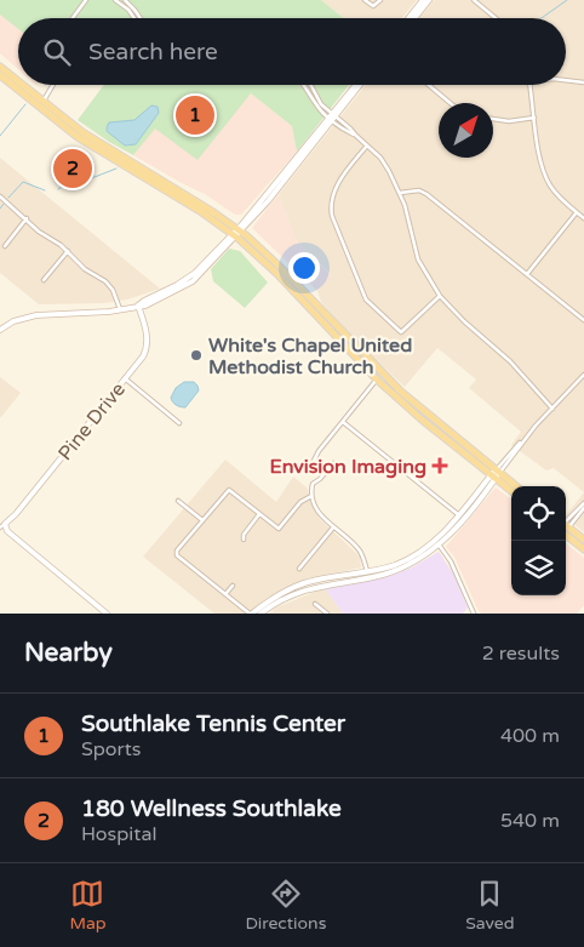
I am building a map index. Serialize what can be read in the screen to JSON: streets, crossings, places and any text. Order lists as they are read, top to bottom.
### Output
{
  "streets": {
    "street": ["Pine Drive"]
  },
  "places": {
    "other": ["White's Chapel United Methodist Church"],
    "health": ["Envision Imaging"]
  },
  "north": "top right",
  "page": {
    "search": "Search here",
    "pins": ["1", "2"],
    "heading": ["Nearby", "2 results"],
    "list": [
      {
        "mark": "1",
        "name": "Southlake Tennis Center",
        "note": "Sports",
        "value": "400 m"
      },
      {
        "mark": "2",
        "name": "180 Wellness Southlake",
        "note": "Hospital",
        "value": "540 m"
      }
    ],
    "nav": ["Map", "Directions", "Saved"]
  }
}
